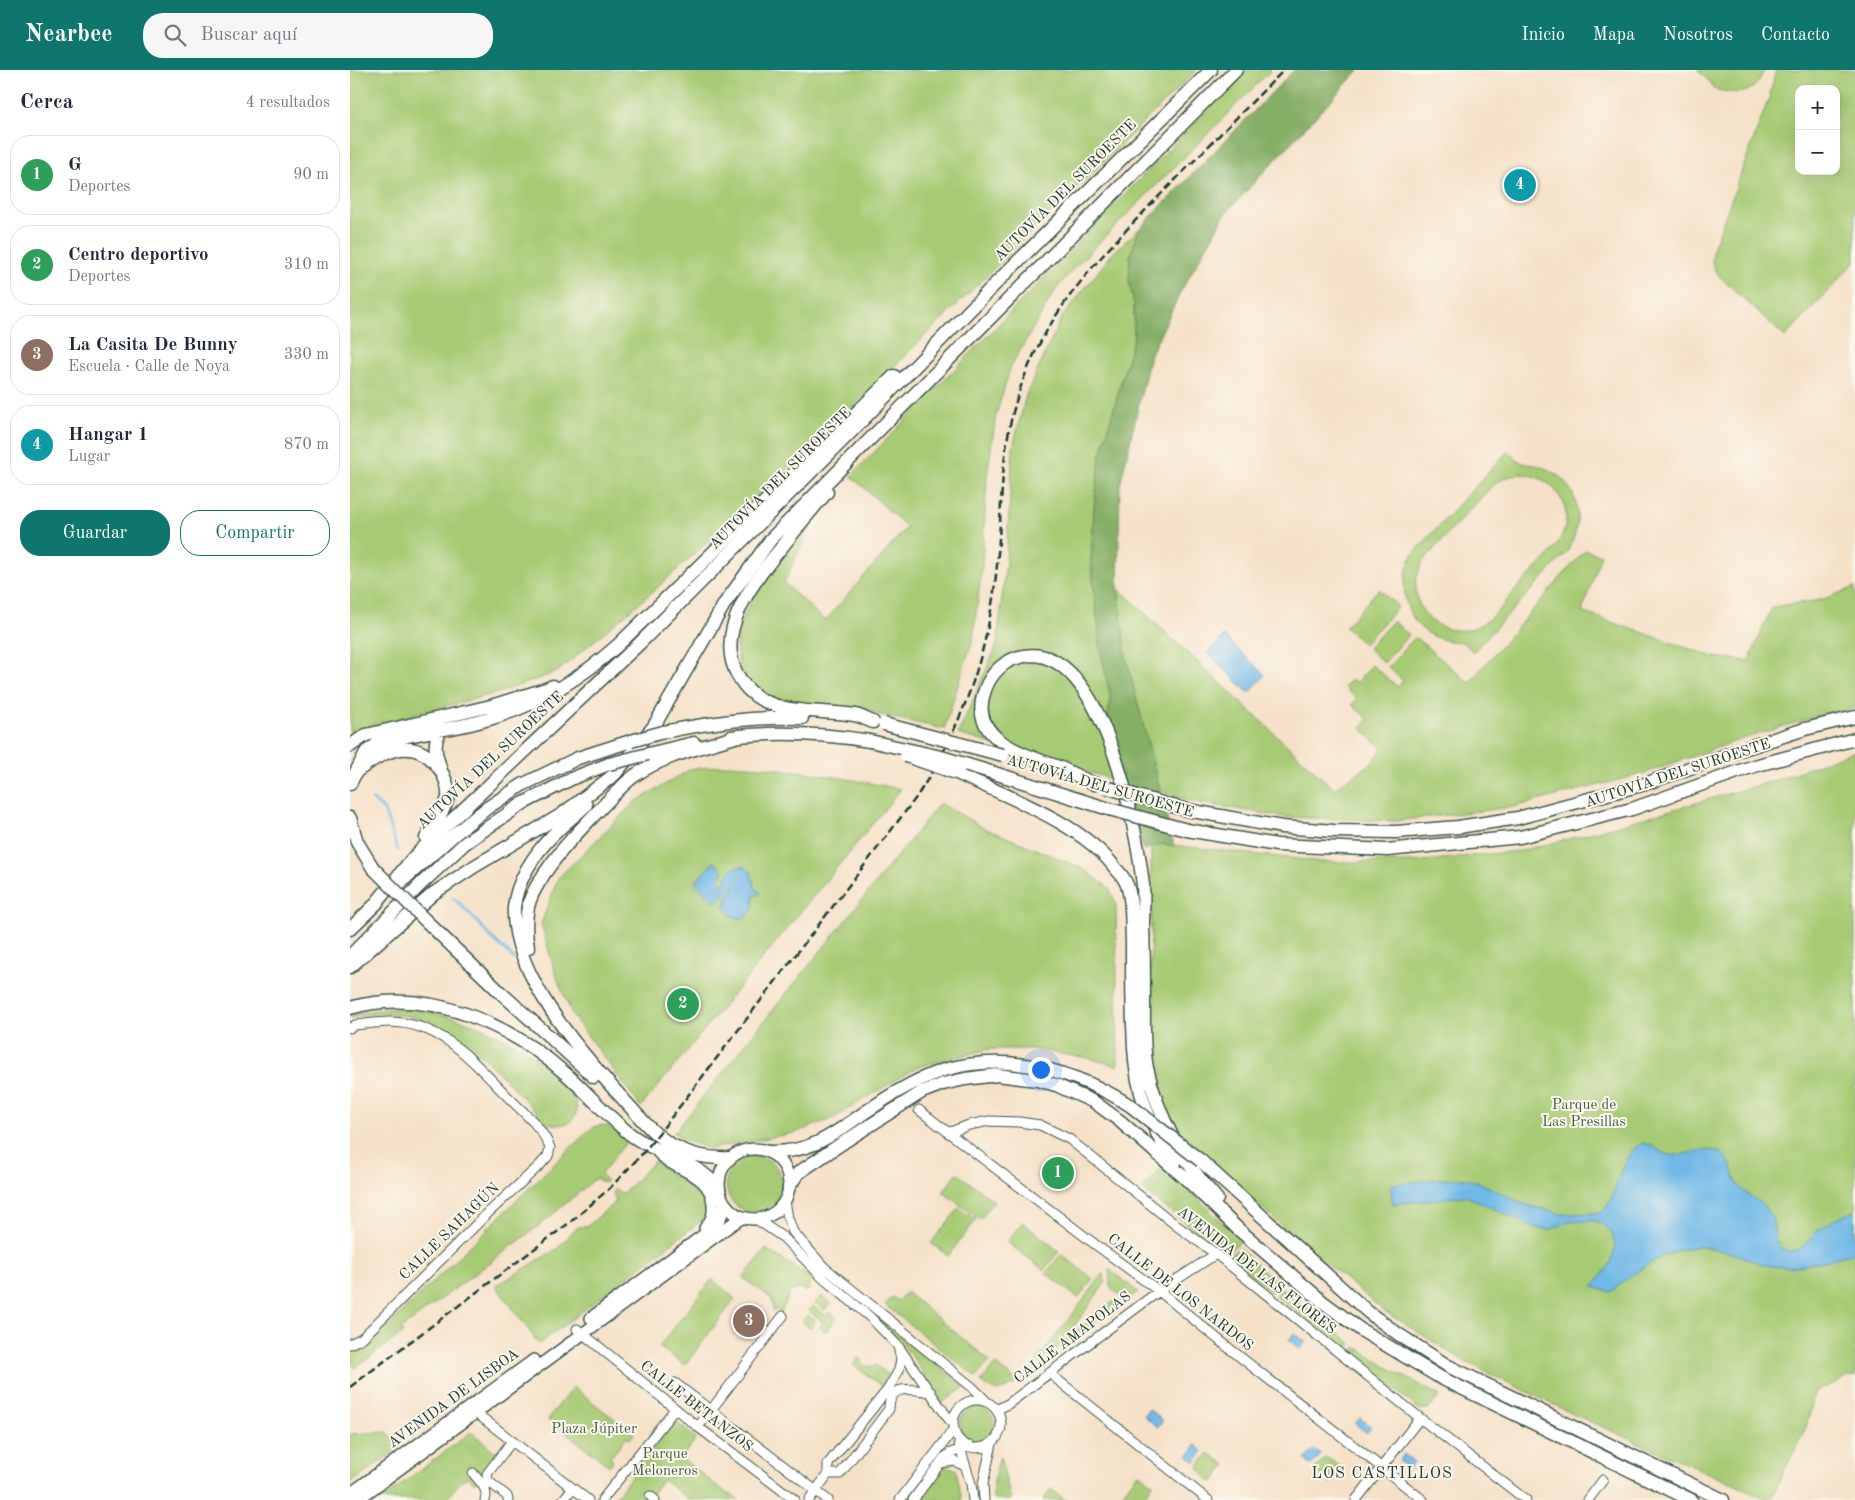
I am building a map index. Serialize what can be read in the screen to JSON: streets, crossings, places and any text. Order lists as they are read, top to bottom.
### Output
{
  "streets": {
    "highway": ["AUTOVÍA DEL SUROESTE"],
    "main road": ["AVENIDA DE LISBOA"],
    "street": [
      "CALLE SAHAGÚN",
      "AVENIDA DE LAS FLORES",
      "CALLE DE LOS NARDOS",
      "CALLE AMAPOLAS",
      "CALLE BETANZOS"
    ]
  },
  "crossings": [
    ["AVENIDA DE LAS FLORES", "CALLE DE LOS NARDOS"],
    ["AVENIDA DE LAS FLORES", "CALLE AMAPOLAS"],
    ["CALLE DE LOS NARDOS", "CALLE AMAPOLAS"],
    ["AVENIDA DE LISBOA", "CALLE BETANZOS"]
  ],
  "districts": ["LOS CASTILLOS"],
  "parks": ["Parque de Las Presillas", "Plaza Júpiter", "Parque Meloneros"],
  "page": {
    "header": "Nearbee",
    "search": "Buscar aquí",
    "nav": [
      "Inicio",
      "Mapa",
      "Nosotros",
      "Contacto"
    ],
    "heading": ["Cerca", "4 resultados"],
    "map_buttons": ["+", "−"],
    "list": [
      {
        "mark": "1",
        "name": "G",
        "note": "Deportes",
        "value": "90 m"
      },
      {
        "mark": "2",
        "name": "Centro deportivo",
        "note": "Deportes",
        "value": "310 m"
      },
      {
        "mark": "3",
        "name": "La Casita De Bunny",
        "note": "Escuela · Calle de Noya",
        "value": "330 m"
      },
      {
        "mark": "4",
        "name": "Hangar 1",
        "note": "Lugar",
        "value": "870 m"
      }
    ],
    "pins": [
      "4",
      "2",
      "1",
      "3"
    ],
    "buttons": ["Guardar", "Compartir"]
  }
}
